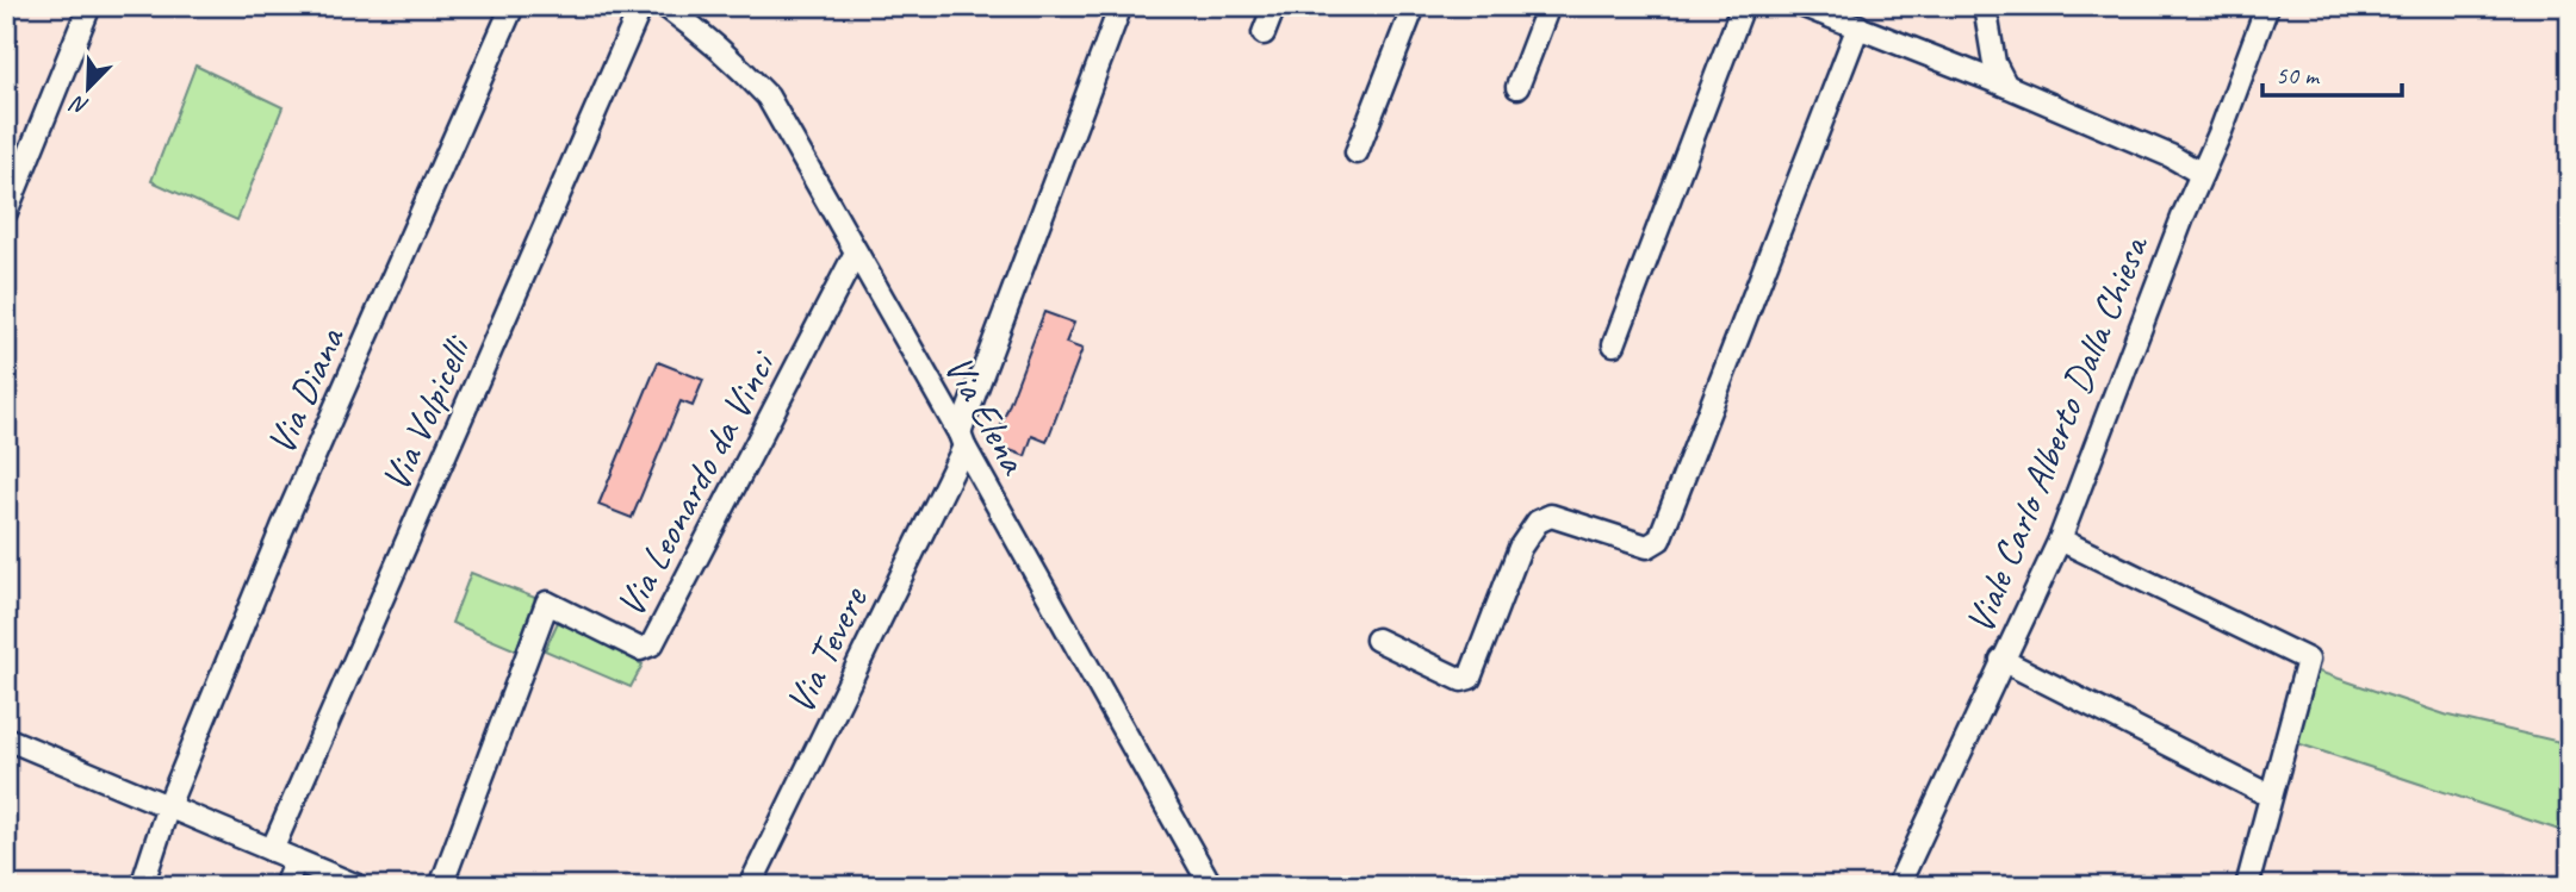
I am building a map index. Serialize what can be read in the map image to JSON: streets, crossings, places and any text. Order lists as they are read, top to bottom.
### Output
{
  "streets": {
    "street": [
      "Via Diana",
      "Via Elena",
      "Via Volpicelli",
      "Viale Carlo Alberto Dalla Chiesa",
      "Via Leonardo da Vinci",
      "Via Tevere"
    ]
  },
  "crossings": [
    ["Via Elena", "Via Leonardo da Vinci"],
    ["Via Elena", "Via Tevere"]
  ],
  "scale_bar": "50 m",
  "north": "bottom left"
}
